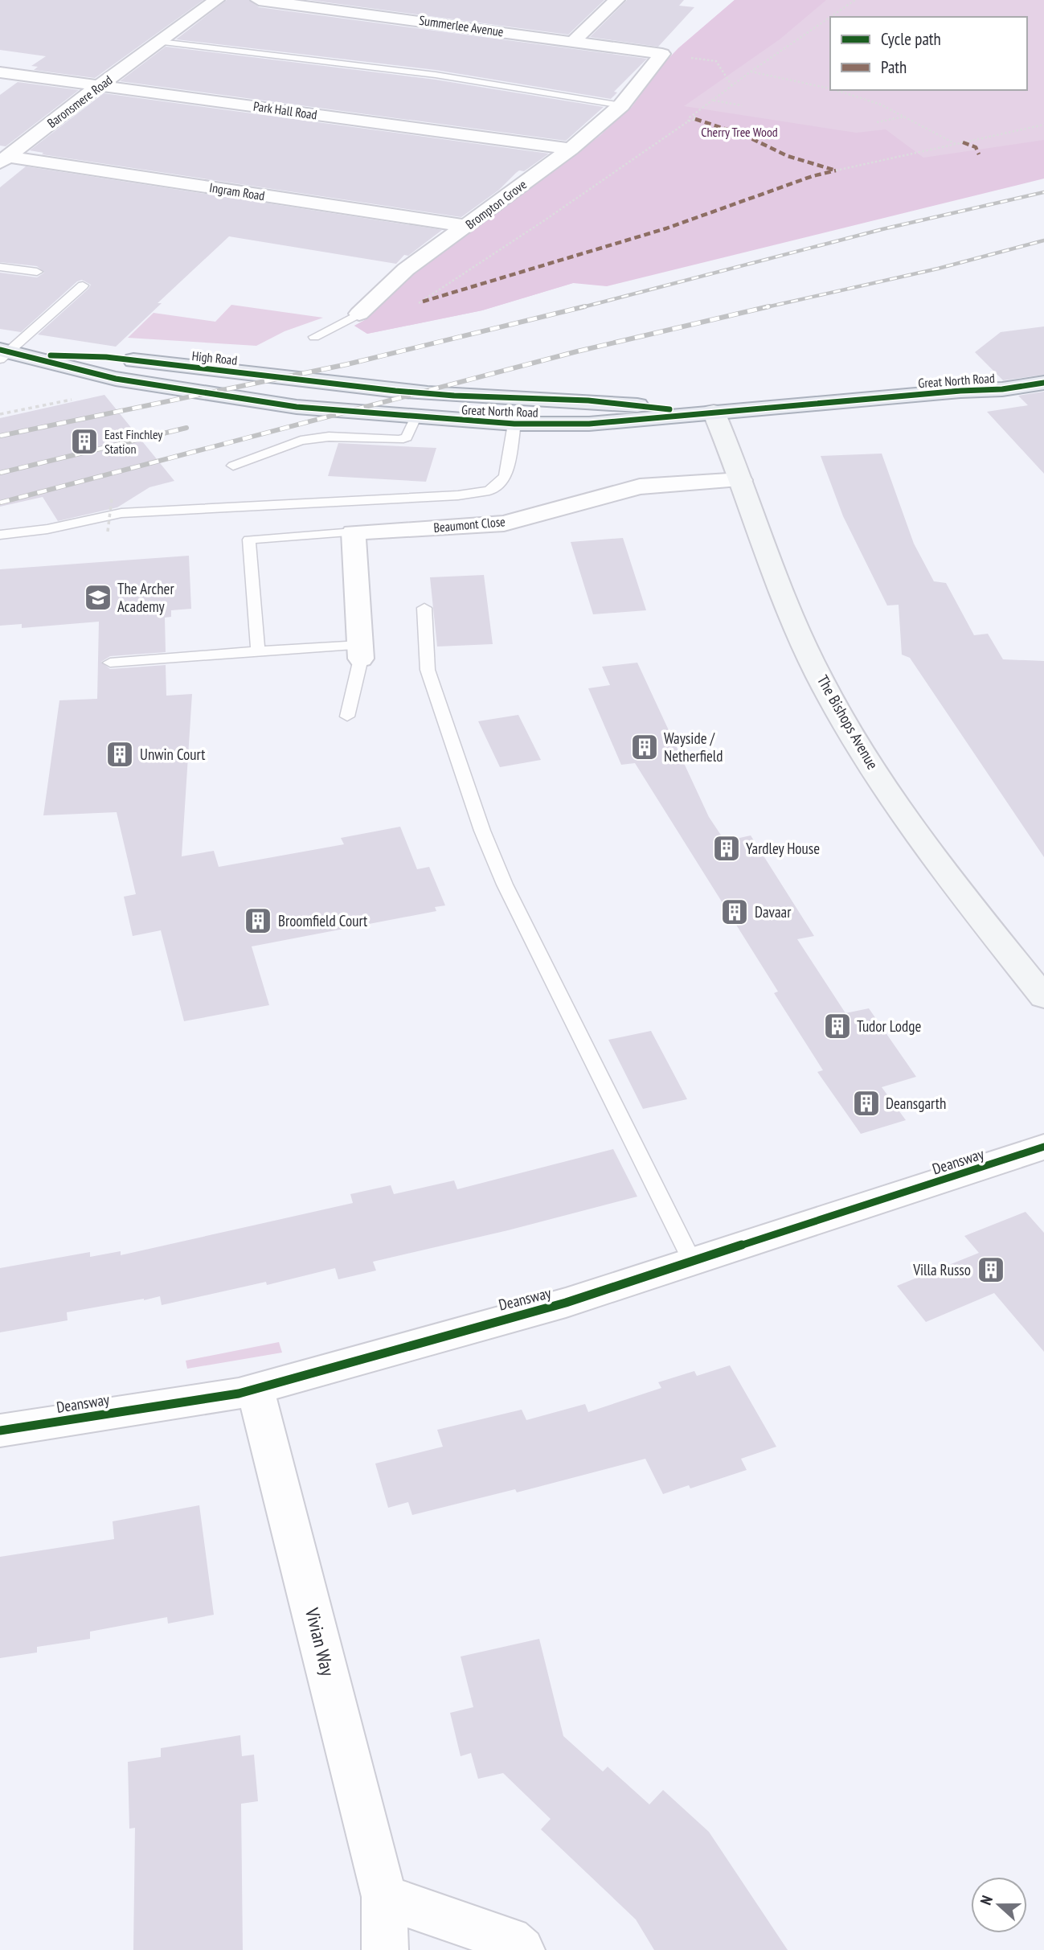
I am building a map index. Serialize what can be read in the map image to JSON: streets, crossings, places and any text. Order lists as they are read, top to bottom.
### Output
{
  "streets": {
    "main road": ["High Road", "Great North Road"],
    "street": [
      "Summerlee Avenue",
      "Baronsmere Road",
      "Park Hall Road",
      "Ingram Road",
      "Brompton Grove",
      "Beaumont Close",
      "The Bishops Avenue",
      "Deansway",
      "Vivian Way"
    ]
  },
  "crossings": [
    ["Summerlee Avenue", "Brompton Grove"],
    ["Baronsmere Road", "Park Hall Road"],
    ["Baronsmere Road", "Ingram Road"],
    ["Park Hall Road", "Brompton Grove"],
    ["Ingram Road", "Brompton Grove"],
    ["High Road", "Great North Road"],
    ["Great North Road", "The Bishops Avenue"],
    ["Beaumont Close", "The Bishops Avenue"],
    ["Deansway", "Vivian Way"]
  ],
  "parks": ["Cherry Tree Wood"],
  "places": {
    "building": [
      "East Finchley Station",
      "Wayside / Netherfield",
      "Unwin Court",
      "Yardley House",
      "Davaar",
      "Broomfield Court",
      "Tudor Lodge",
      "Deansgarth",
      "Villa Russo"
    ],
    "school or university": ["The Archer Academy"]
  },
  "legend": ["Cycle path", "Path"],
  "north": "left"
}
